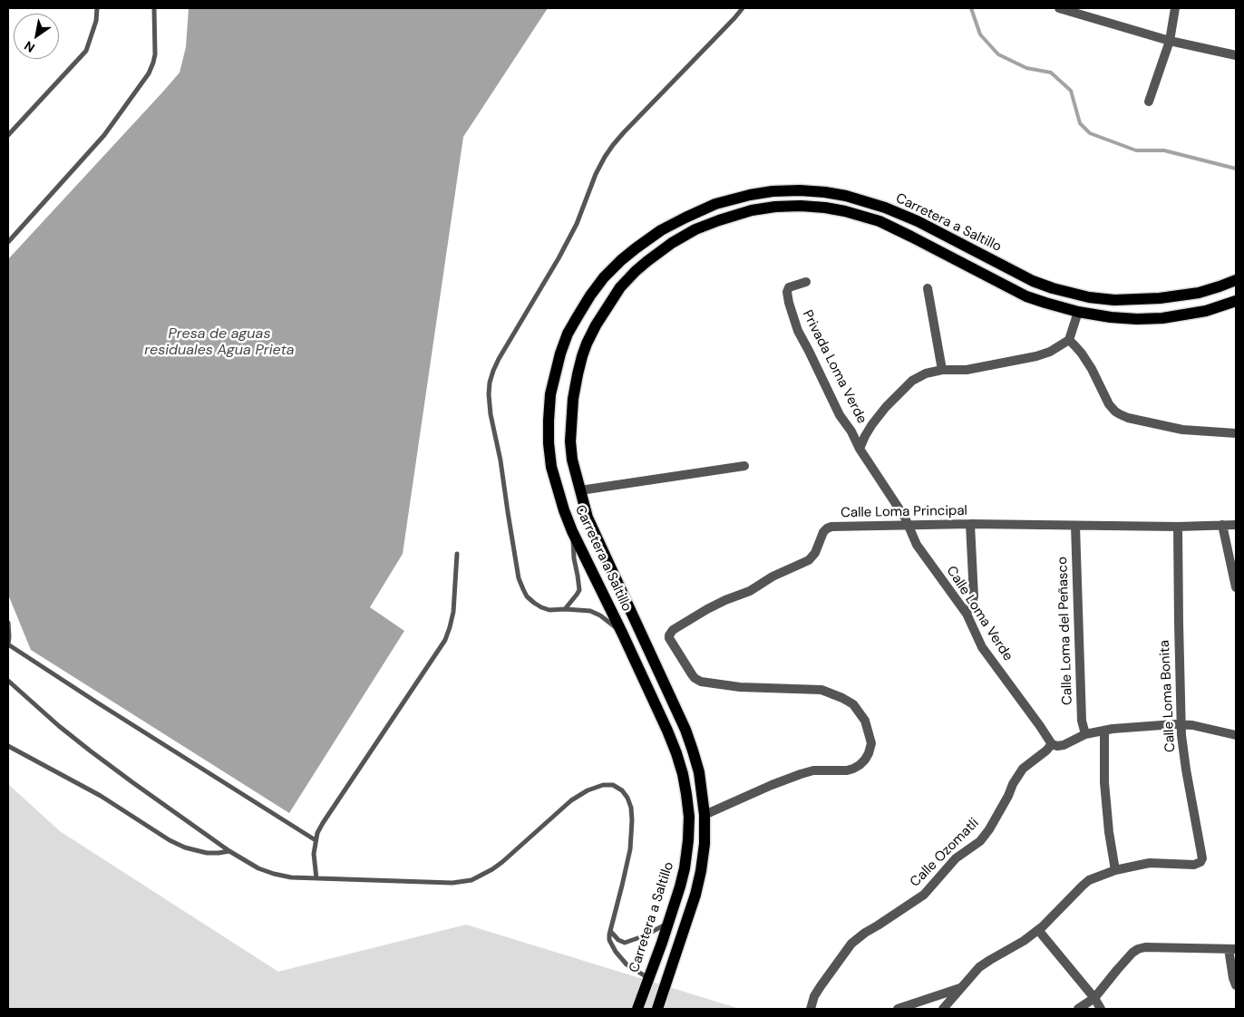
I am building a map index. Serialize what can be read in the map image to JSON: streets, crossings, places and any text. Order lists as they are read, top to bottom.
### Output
{
  "streets": {
    "main road": ["Carretera a Saltillo"],
    "street": [
      "Privada Loma Verde",
      "Calle Loma Principal",
      "Calle Loma Verde",
      "Calle Loma del Peñasco",
      "Calle Loma Bonita",
      "Calle Ozomatli"
    ]
  },
  "crossings": [
    ["Carretera a Saltillo", "Calle Loma Principal"],
    ["Privada Loma Verde", "Calle Loma Verde"],
    ["Calle Loma Principal", "Calle Loma Verde"],
    ["Calle Loma Principal", "Calle Loma del Peñasco"],
    ["Calle Loma Principal", "Calle Loma Bonita"],
    ["Calle Loma Verde", "Calle Ozomatli"]
  ],
  "water": ["Presa de aguas residuales Agua Prieta"],
  "north": "bottom left"
}
